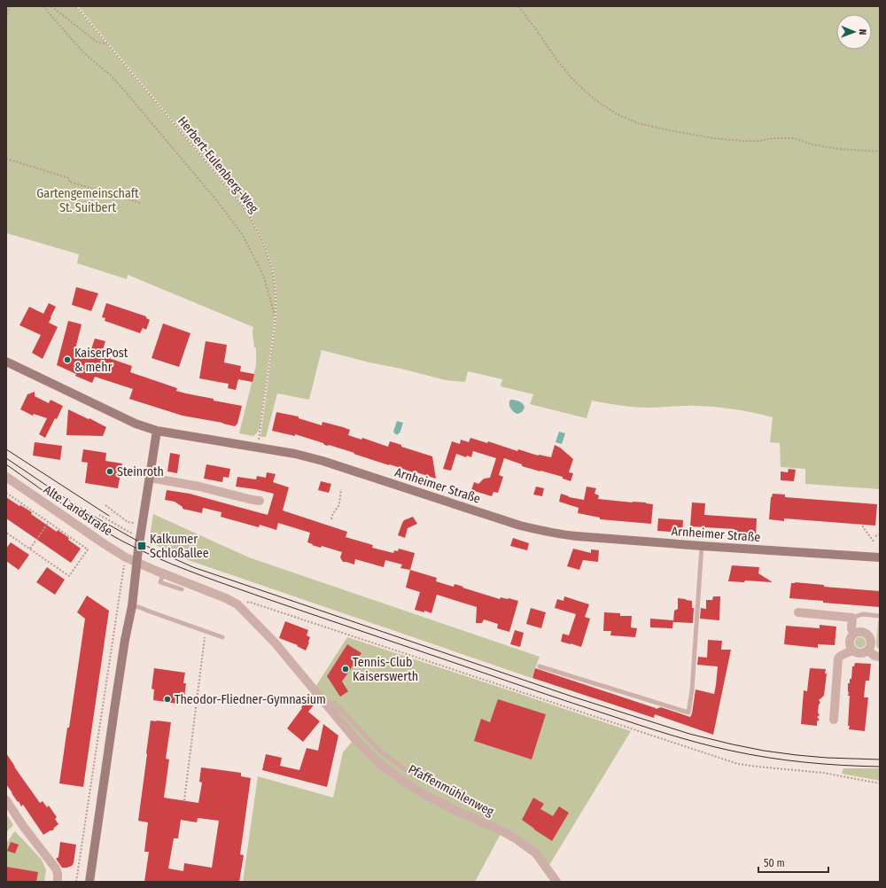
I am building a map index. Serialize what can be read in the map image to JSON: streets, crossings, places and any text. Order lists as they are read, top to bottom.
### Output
{
  "streets": {
    "main road": ["Arnheimer Straße"],
    "street": ["Alte Landstraße", "Pfaffenmühlenweg"],
    "path": ["Herbert-Eulenberg-Weg"]
  },
  "crossings": [
    ["Herbert-Eulenberg-Weg", "Arnheimer Straße"],
    ["Alte Landstraße", "Pfaffenmühlenweg"]
  ],
  "parks": ["Gartengemeinschaft St. Suitbert"],
  "places": {
    "other": [
      "KaiserPost & mehr",
      "Steinroth",
      "Tennis-Club Kaiserswerth",
      "Theodor-Fliedner-Gymnasium"
    ],
    "transit": ["Kalkumer Schloßallee"]
  },
  "scale_bar": "50 m",
  "north": "right"
}
